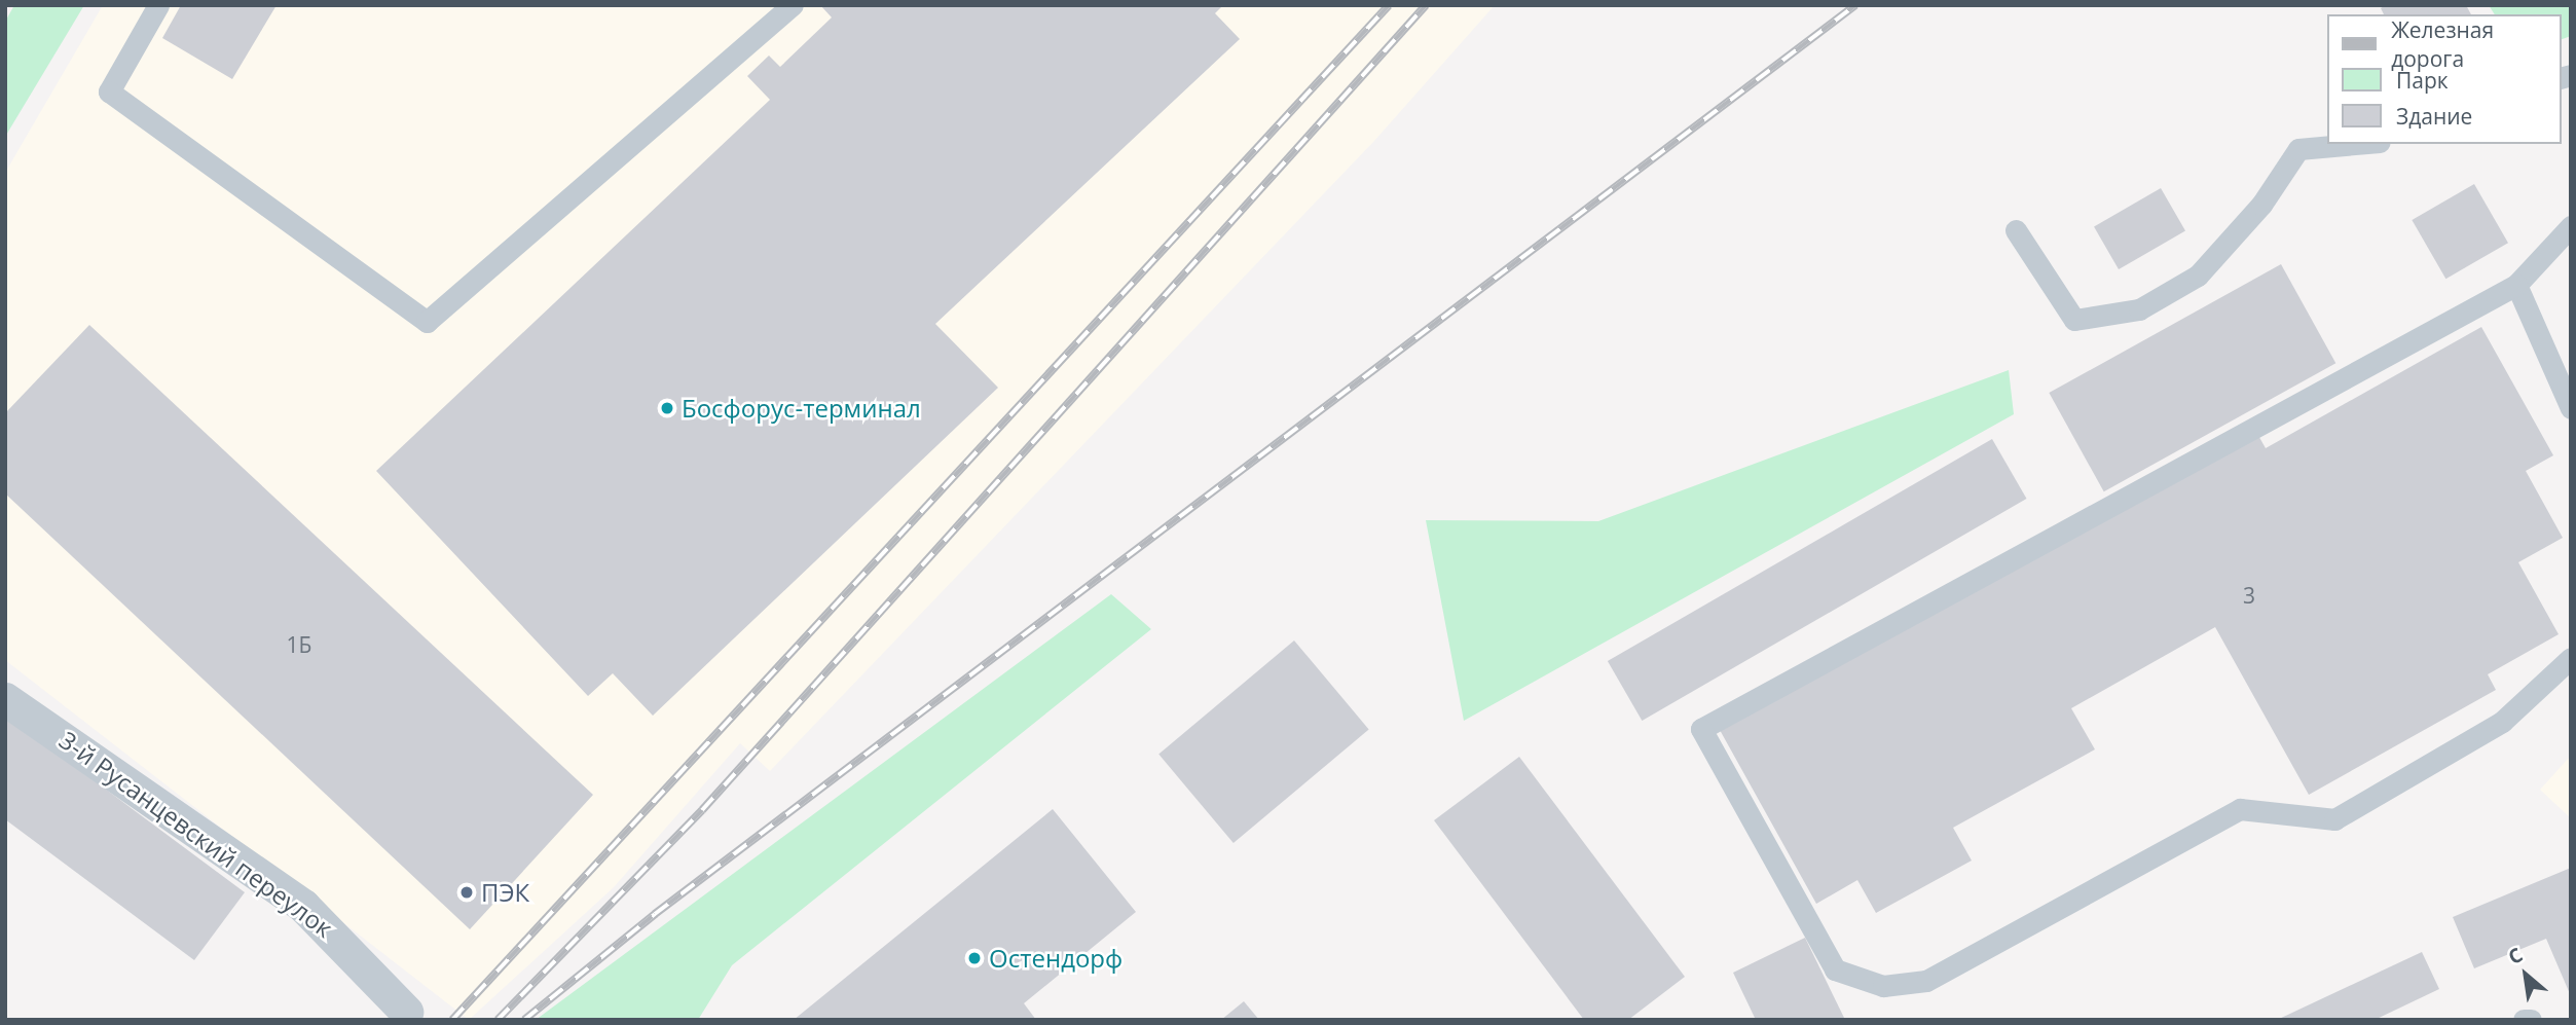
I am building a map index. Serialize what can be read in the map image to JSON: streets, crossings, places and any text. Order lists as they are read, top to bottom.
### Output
{
  "streets": {
    "street": ["3-й Русанцевский переулок"]
  },
  "places": ["Босфорус-терминал", "ПЭК", "Остендорф"],
  "house_numbers": ["3", "1Б"],
  "legend": ["Железная дорога", "Парк", "Здание"],
  "north": "top left"
}
